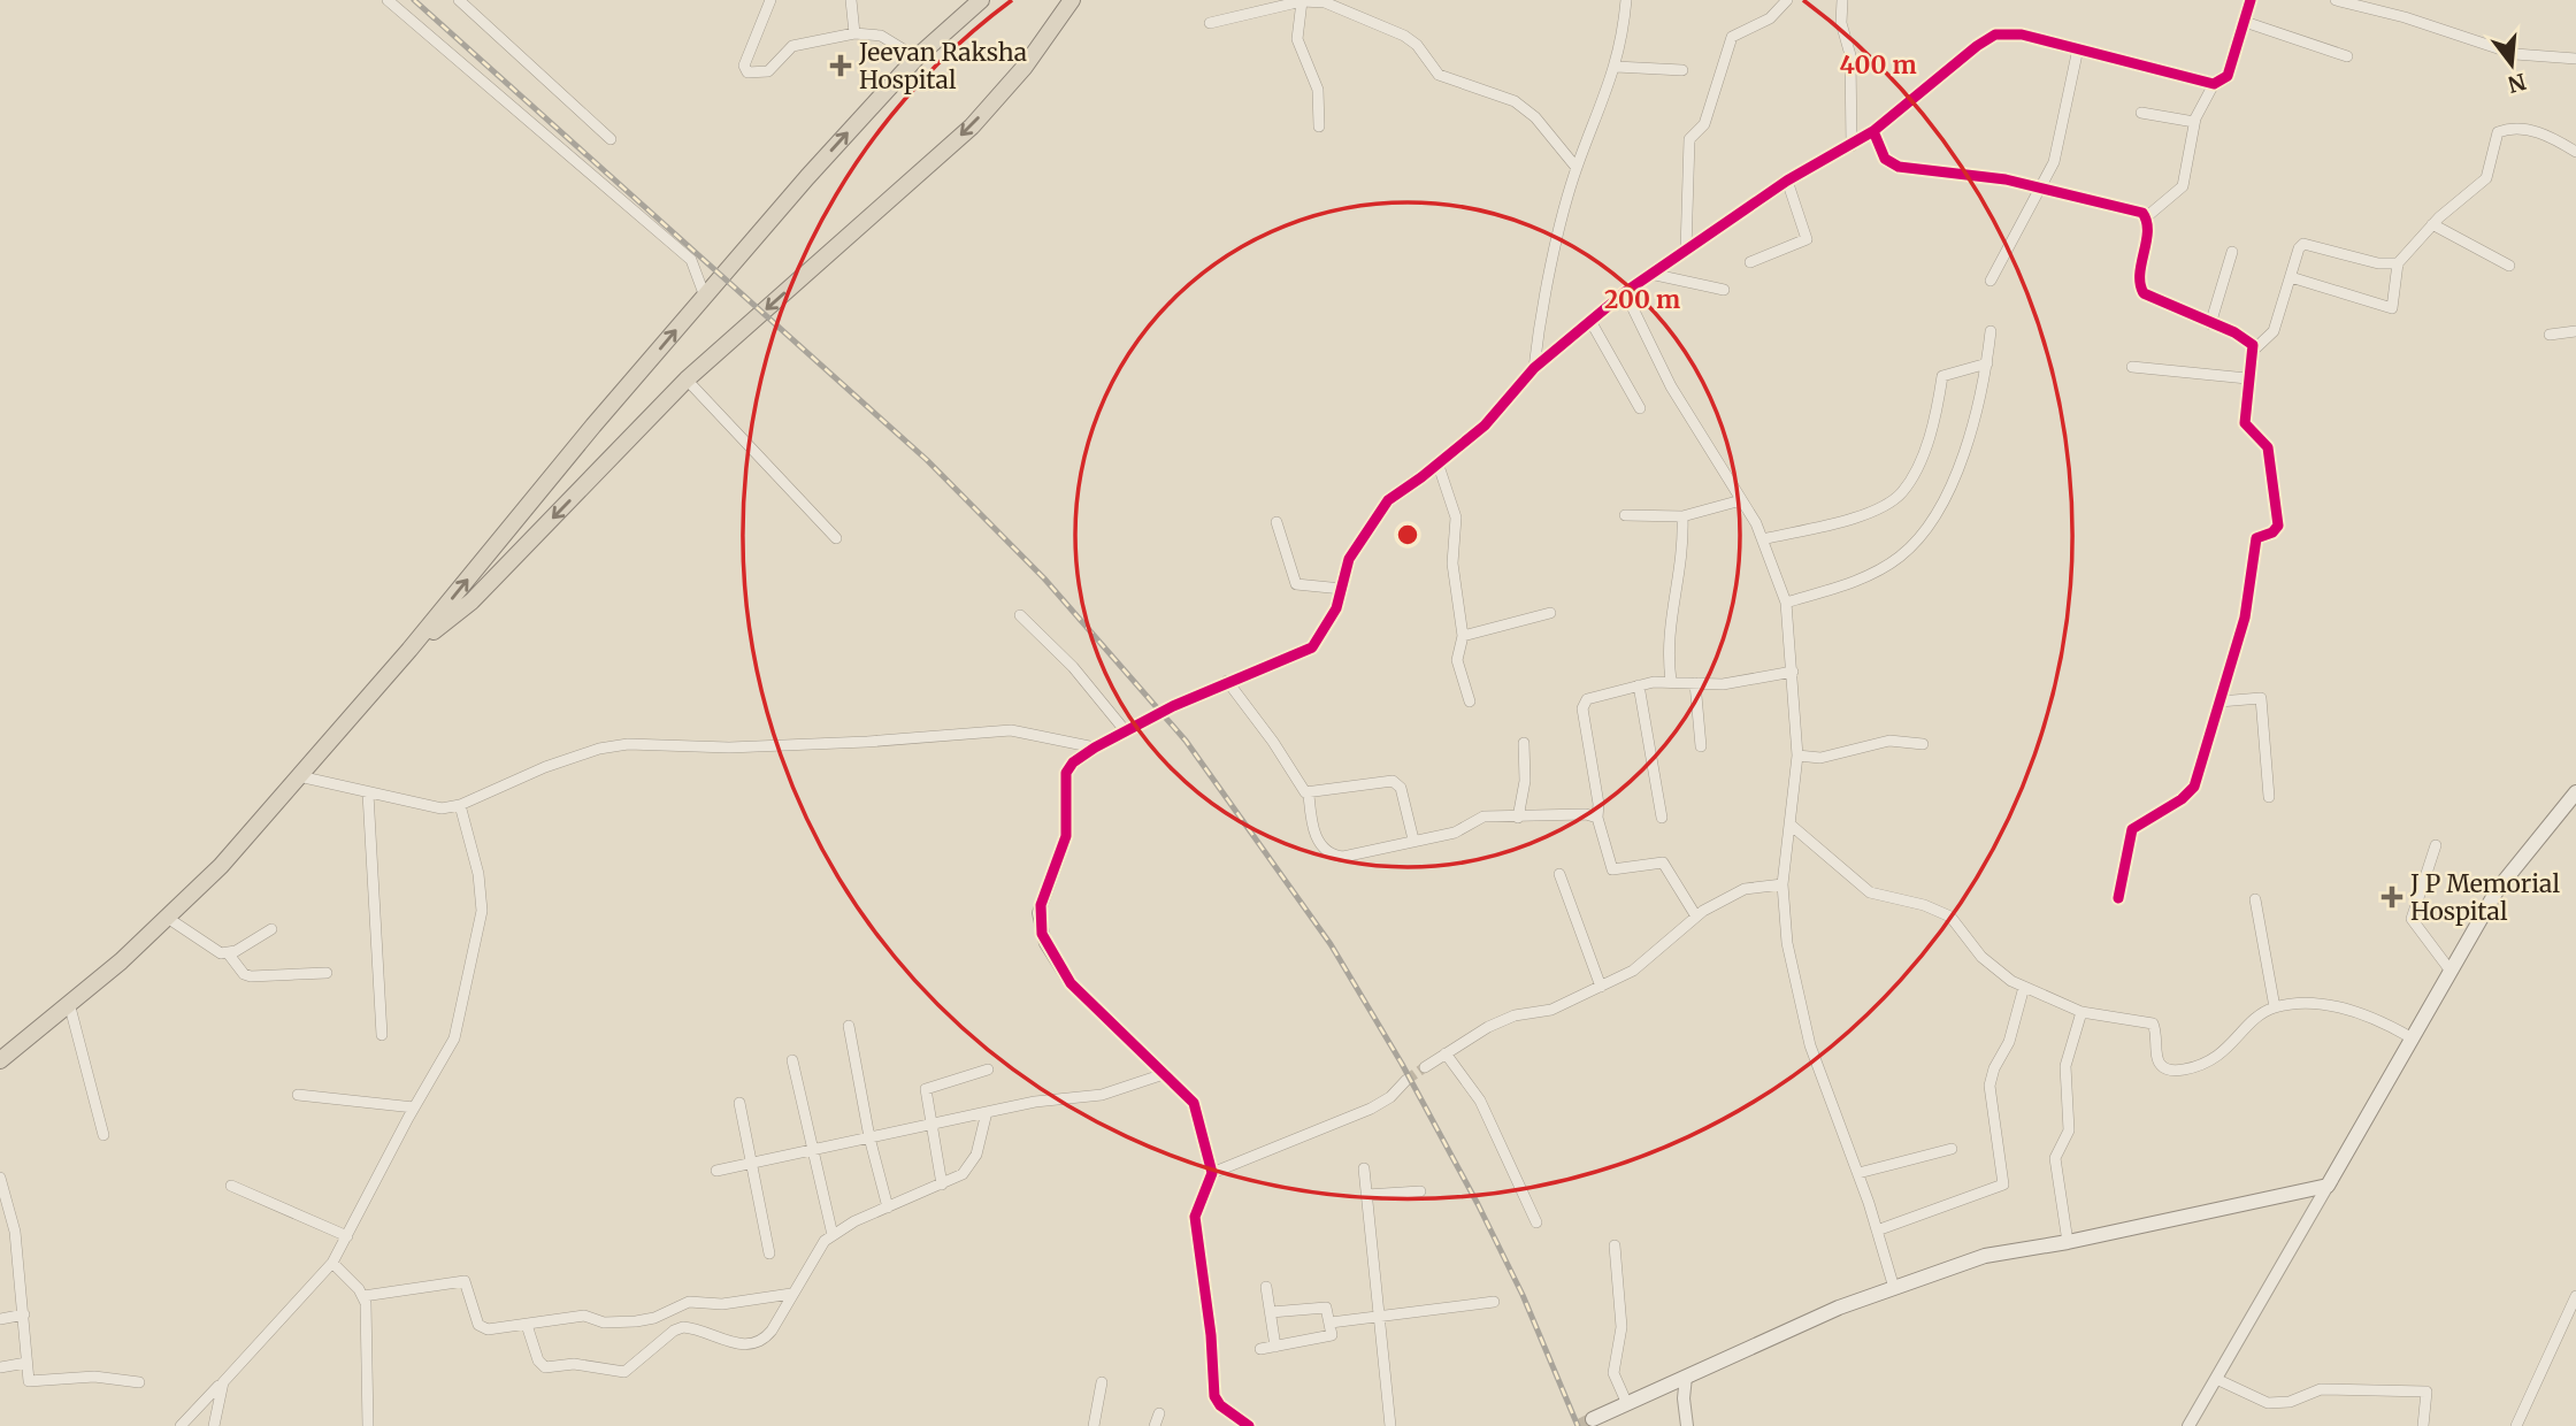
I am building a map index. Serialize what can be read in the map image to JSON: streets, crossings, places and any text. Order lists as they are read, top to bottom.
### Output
{
  "places": {
    "health": ["Jeevan Raksha Hospital", "J P Memorial Hospital"]
  },
  "north": "bottom",
  "rings": ["400 m", "200 m"]
}
